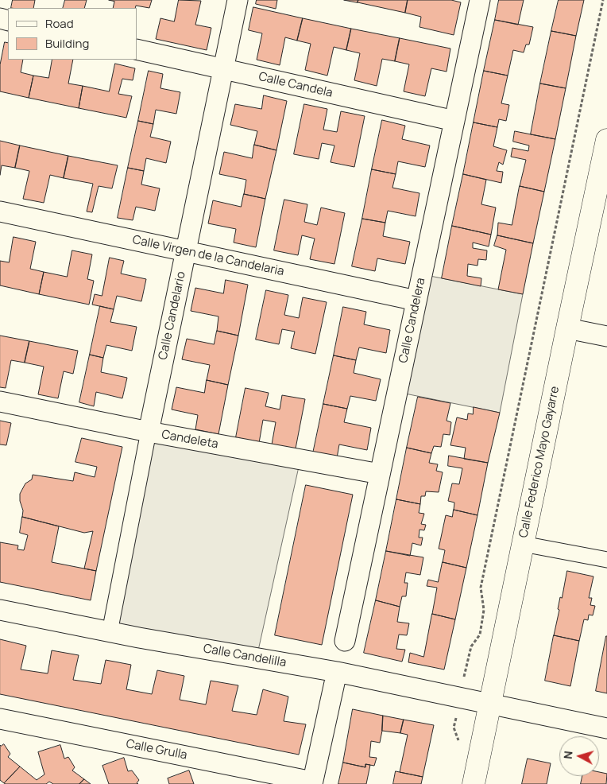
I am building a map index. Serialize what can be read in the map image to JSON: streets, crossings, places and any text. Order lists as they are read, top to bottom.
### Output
{
  "streets": {
    "main road": ["Calle Federico Mayo Gayarre"],
    "street": [
      "Calle Candela",
      "Calle Virgen de la Candelaria",
      "Calle Candelario",
      "Calle Candelera",
      "Candeleta",
      "Calle Candelilla",
      "Calle Grulla"
    ]
  },
  "crossings": [
    ["Calle Candela", "Calle Candelario"],
    ["Calle Candela", "Calle Candelera"],
    ["Calle Virgen de la Candelaria", "Calle Candelario"],
    ["Calle Virgen de la Candelaria", "Calle Candelera"],
    ["Calle Candelario", "Candeleta"],
    ["Calle Candelario", "Calle Candelilla"],
    ["Calle Candelera", "Candeleta"],
    ["Calle Federico Mayo Gayarre", "Calle Candelilla"]
  ],
  "legend": ["Road", "Building"],
  "north": "left"
}
